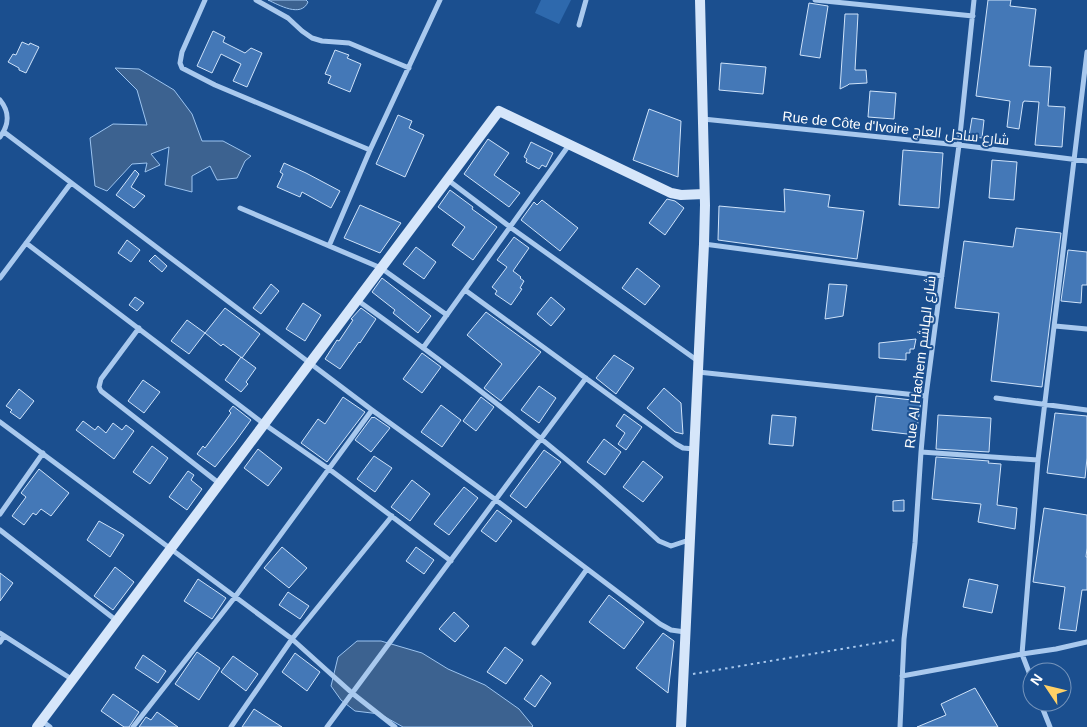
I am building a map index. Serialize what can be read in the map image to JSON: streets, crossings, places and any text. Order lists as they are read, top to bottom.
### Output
{
  "streets": {
    "street": ["Rue de Côte d'Ivoire شارع ساحل العاج", "Rue Al Hachem شارع الهاشم"]
  },
  "crossings": [
    ["Rue de Côte d'Ivoire شارع ساحل العاج", "Rue Al Hachem شارع الهاشم"]
  ],
  "north": "top left"
}
